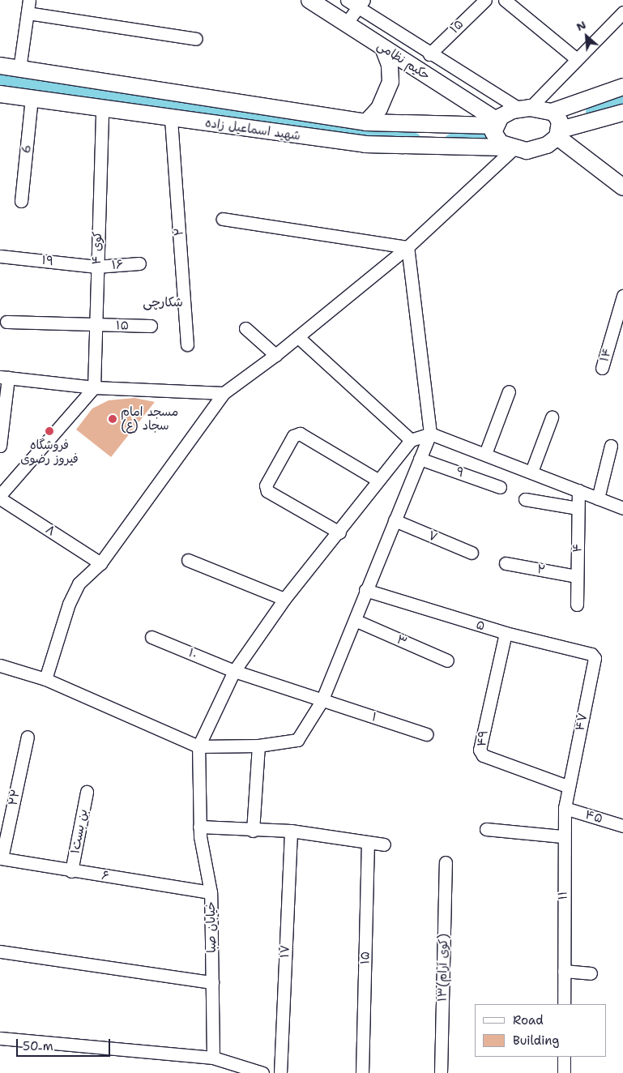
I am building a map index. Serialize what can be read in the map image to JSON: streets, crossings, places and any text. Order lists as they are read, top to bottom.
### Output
{
  "streets": {
    "street": [
      "۱۵",
      "حکیم نظامی",
      "شهید اسماعیل زاده",
      "6",
      "۲",
      "کوی ۴",
      "۱۹",
      "۱۶",
      "۱۴",
      "۹",
      "۸",
      "۷",
      "۴",
      "۵",
      "۳",
      "۱۰",
      "۱",
      "۴۷",
      "۴۹",
      "۲۲",
      "۴۵",
      "بن بست۱",
      "۶",
      "۱۱",
      "خیابان صبا",
      "۱۷",
      "۱۳(کوی آرام)"
    ]
  },
  "crossings": [
    ["۱۵", "کوی ۴"],
    ["حکیم نظامی", "شهید اسماعیل زاده"],
    ["شهید اسماعیل زاده", "6"],
    ["شهید اسماعیل زاده", "۲"],
    ["شهید اسماعیل زاده", "کوی ۴"],
    ["۲", "۴"],
    ["کوی ۴", "۱۹"],
    ["کوی ۴", "۱۶"],
    ["۱۹", "۱۶"],
    ["۵", "۴۷"],
    ["۵", "۴۹"],
    ["۱۰", "۱"],
    ["۴۷", "۴۹"],
    ["۴۷", "۱۱"],
    ["۴۹", "۱۱"],
    ["۲۲", "۶"],
    ["۴۵", "۱۱"],
    ["بن بست۱", "۶"],
    ["۶", "خیابان صبا"]
  ],
  "districts": ["شکارچی"],
  "places": ["مسجد امام سجاد (ع)", "فروشگاه فیروز رضوی"],
  "legend": ["Road", "Building"],
  "scale_bar": "50 m",
  "north": "top left"
}
